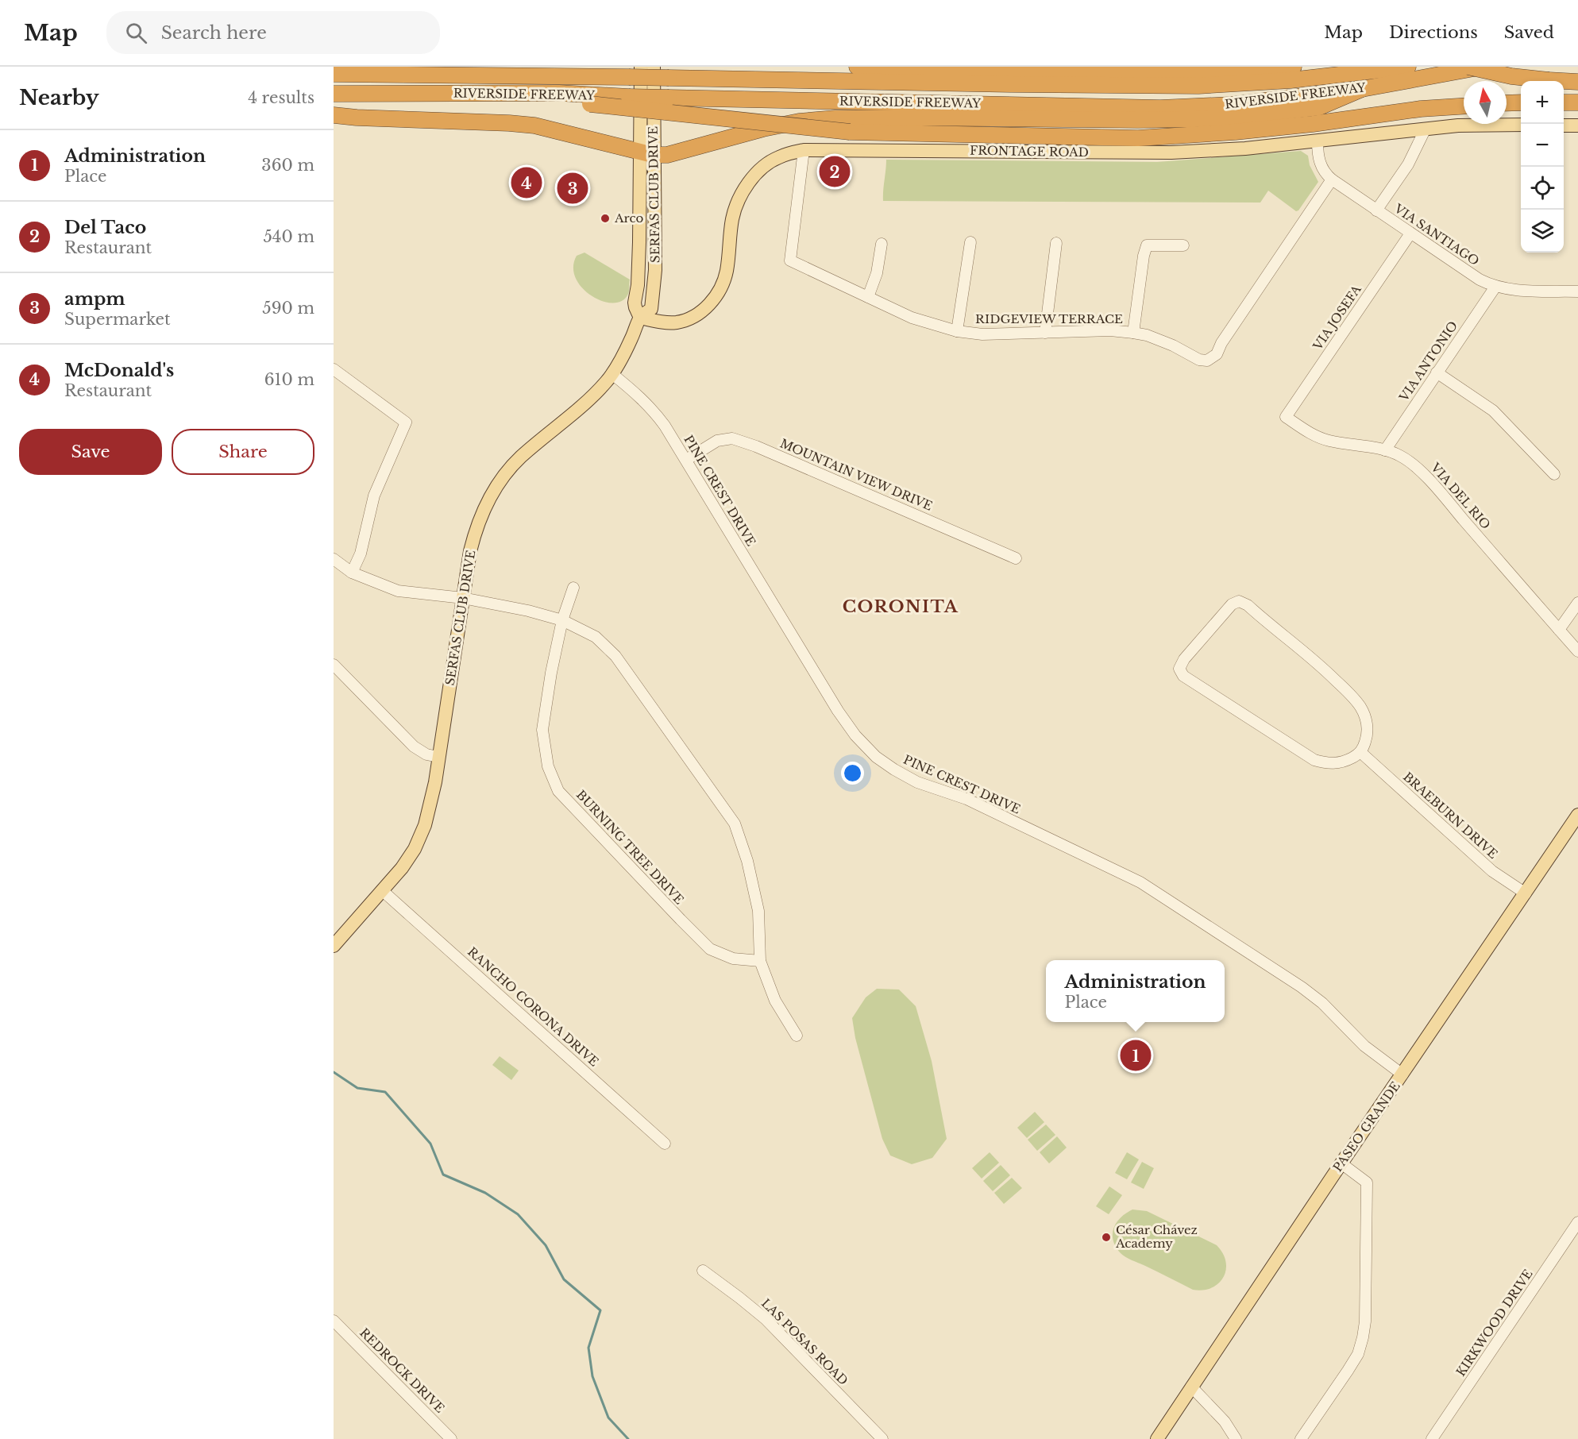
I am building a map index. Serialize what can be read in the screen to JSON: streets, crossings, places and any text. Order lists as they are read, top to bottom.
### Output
{
  "streets": {
    "highway": ["RIVERSIDE FREEWAY"],
    "main road": ["FRONTAGE ROAD", "SERFAS CLUB DRIVE", "PASEO GRANDE"],
    "street": [
      "VIA SANTIAGO",
      "VIA JOSEFA",
      "RIDGEVIEW TERRACE",
      "VIA ANTONIO",
      "MOUNTAIN VIEW DRIVE",
      "PINE CREST DRIVE",
      "VIA DEL RIO",
      "BRAEBURN DRIVE",
      "BURNING TREE DRIVE",
      "RANCHO CORONA DRIVE",
      "KIRKWOOD DRIVE",
      "LAS POSAS ROAD",
      "REDROCK DRIVE"
    ]
  },
  "crossings": [
    ["FRONTAGE ROAD", "SERFAS CLUB DRIVE"],
    ["FRONTAGE ROAD", "VIA SANTIAGO"],
    ["FRONTAGE ROAD", "RIDGEVIEW TERRACE"],
    ["SERFAS CLUB DRIVE", "PINE CREST DRIVE"],
    ["SERFAS CLUB DRIVE", "RANCHO CORONA DRIVE"],
    ["VIA SANTIAGO", "VIA JOSEFA"],
    ["VIA SANTIAGO", "RIDGEVIEW TERRACE"],
    ["VIA SANTIAGO", "VIA ANTONIO"],
    ["VIA JOSEFA", "VIA DEL RIO"],
    ["VIA ANTONIO", "VIA DEL RIO"],
    ["MOUNTAIN VIEW DRIVE", "PINE CREST DRIVE"],
    ["PINE CREST DRIVE", "PASEO GRANDE"],
    ["BRAEBURN DRIVE", "PASEO GRANDE"]
  ],
  "districts": ["CORONITA"],
  "places": ["Arco", "César Chávez Academy"],
  "north": "top",
  "page": {
    "header": "Map",
    "search": "Search here",
    "nav": ["Map", "Directions", "Saved"],
    "heading": ["Nearby", "4 results"],
    "map_buttons": ["+", "−"],
    "list": [
      {
        "mark": "1",
        "name": "Administration",
        "note": "Place",
        "value": "360 m"
      },
      {
        "mark": "2",
        "name": "Del Taco",
        "note": "Restaurant",
        "value": "540 m"
      },
      {
        "mark": "3",
        "name": "ampm",
        "note": "Supermarket",
        "value": "590 m"
      },
      {
        "mark": "4",
        "name": "McDonald's",
        "note": "Restaurant",
        "value": "610 m"
      }
    ],
    "pins": [
      "2",
      "4",
      "3",
      "1"
    ],
    "buttons": ["Save", "Share"],
    "popup": ["Administration", "Place"]
  }
}
